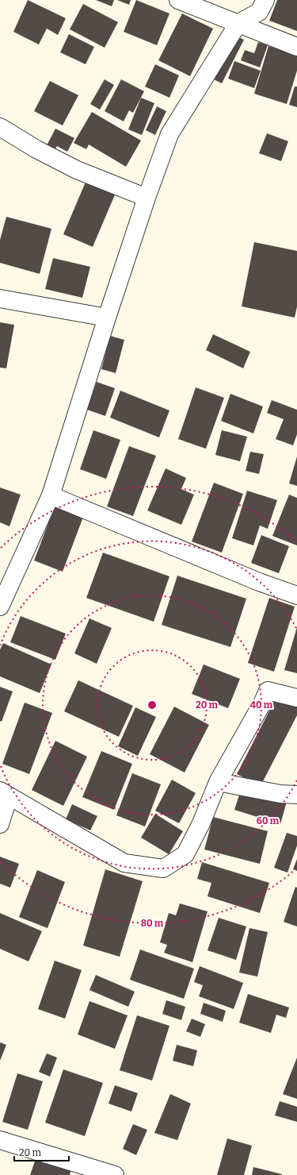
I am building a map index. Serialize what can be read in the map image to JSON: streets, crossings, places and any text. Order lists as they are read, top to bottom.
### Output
{
  "scale_bar": "20 m",
  "rings": [
    "20 m",
    "40 m",
    "60 m",
    "80 m"
  ]
}
